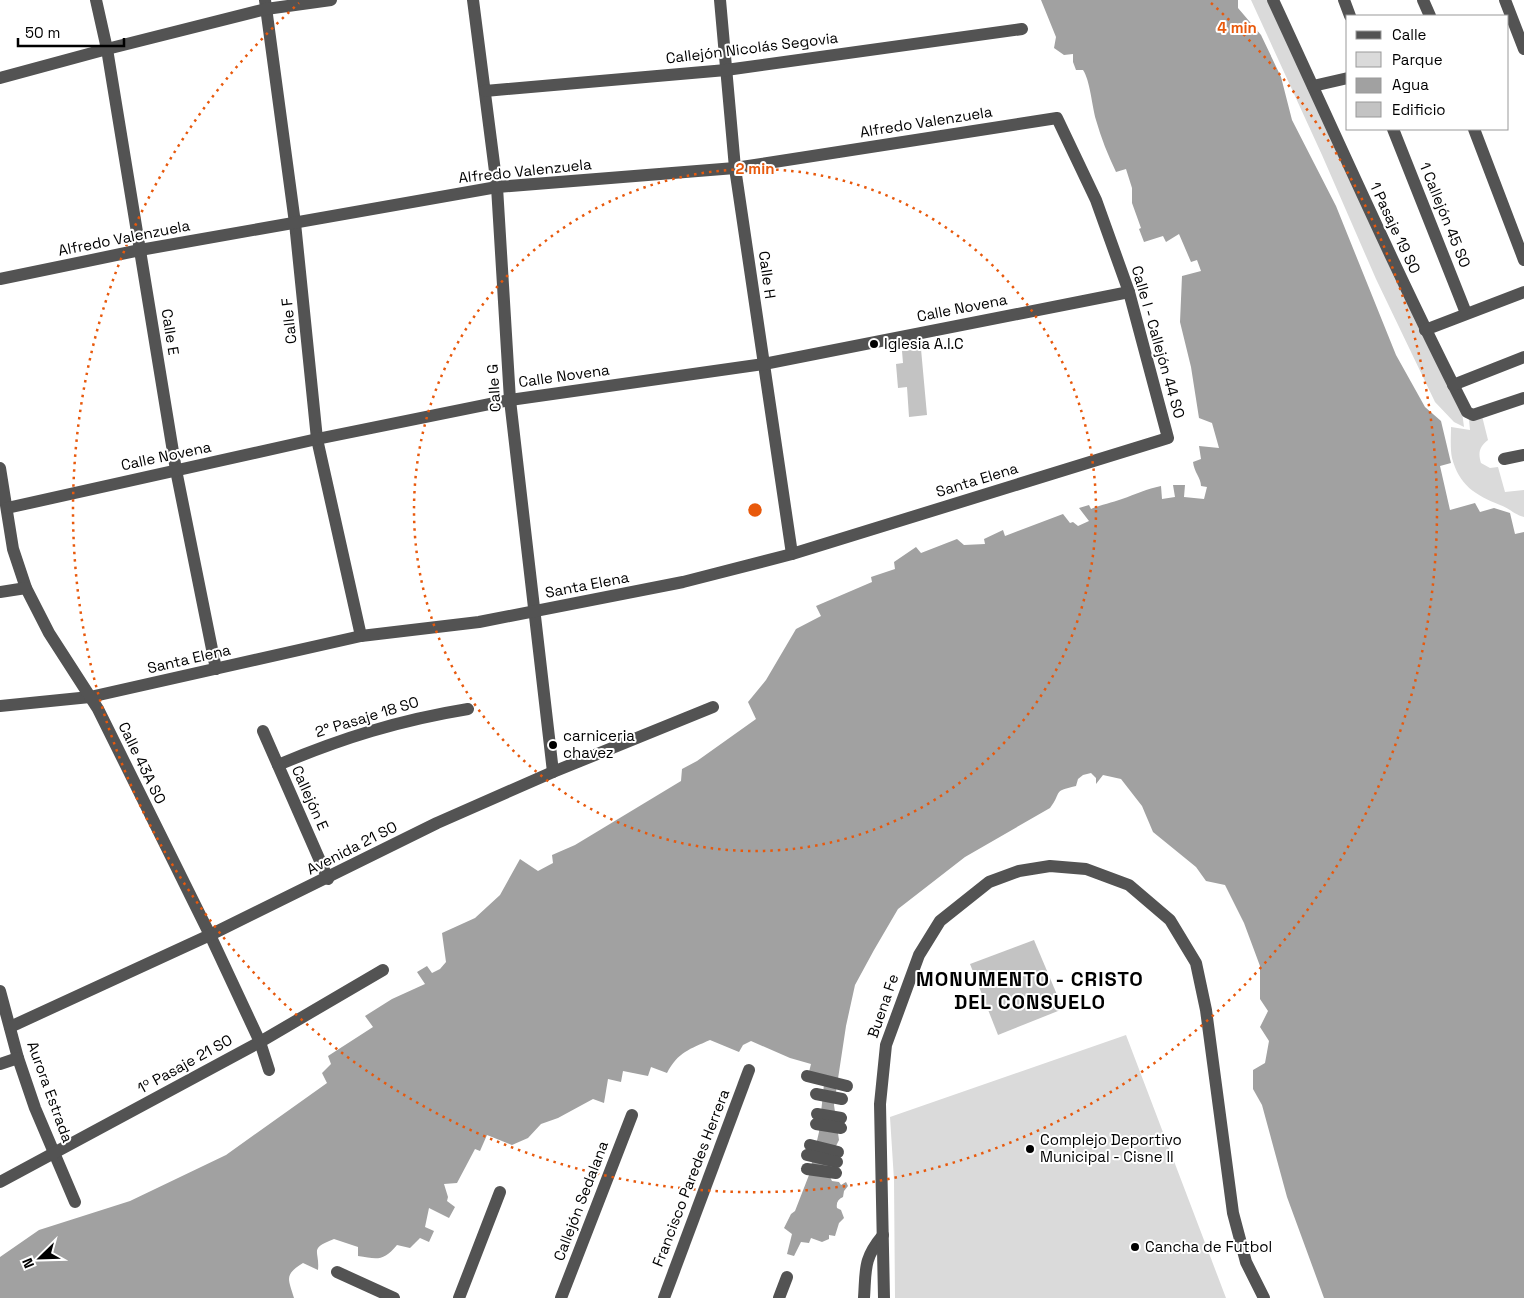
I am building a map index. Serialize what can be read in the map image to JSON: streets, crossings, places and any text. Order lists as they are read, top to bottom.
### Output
{
  "streets": {
    "street": [
      "Callejón Nicolás Segovia",
      "Alfredo Valenzuela",
      "1 Callejón 45 SO",
      "1 Pasaje 19 SO",
      "Calle H",
      "Calle Novena",
      "Calle F",
      "Calle E",
      "Calle I - Callejón 44 SO",
      "Calle G",
      "Santa Elena",
      "2° Pasaje 18 SO",
      "Calle 43A SO",
      "Callejón E",
      "Avenida 21 SO",
      "Buena Fe",
      "1º Pasaje 21 SO",
      "Aurora Estrada",
      "Francisco Paredes Herrera",
      "Callejón Sedalana"
    ]
  },
  "crossings": [
    ["Callejón Nicolás Segovia", "Calle H"],
    ["Callejón Nicolás Segovia", "Calle G"],
    ["Alfredo Valenzuela", "Calle H"],
    ["Alfredo Valenzuela", "Calle F"],
    ["Alfredo Valenzuela", "Calle E"],
    ["Alfredo Valenzuela", "Calle I - Callejón 44 SO"],
    ["Alfredo Valenzuela", "Calle G"],
    ["Calle H", "Calle Novena"],
    ["Calle H", "Santa Elena"],
    ["Calle Novena", "Calle F"],
    ["Calle Novena", "Calle E"],
    ["Calle Novena", "Calle I - Callejón 44 SO"],
    ["Calle Novena", "Calle G"],
    ["Calle Novena", "Calle 43A SO"],
    ["Calle F", "Santa Elena"],
    ["Calle E", "Santa Elena"],
    ["Calle I - Callejón 44 SO", "Santa Elena"],
    ["Calle G", "Santa Elena"],
    ["Calle G", "Avenida 21 SO"],
    ["Santa Elena", "Calle 43A SO"],
    ["2° Pasaje 18 SO", "Callejón E"],
    ["Calle 43A SO", "Avenida 21 SO"],
    ["Calle 43A SO", "1º Pasaje 21 SO"],
    ["Callejón E", "Avenida 21 SO"],
    ["Avenida 21 SO", "Aurora Estrada"],
    ["1º Pasaje 21 SO", "Aurora Estrada"]
  ],
  "districts": ["MONUMENTO - CRISTO DEL CONSUELO"],
  "places": [
    "Iglesia A.I.C",
    "carniceria chavez",
    "Complejo Deportivo Municipal - Cisne II",
    "Cancha de Futbol"
  ],
  "legend": [
    "Calle",
    "Parque",
    "Agua",
    "Edificio"
  ],
  "scale_bar": "50 m",
  "north": "bottom left",
  "rings": ["4 min", "2 min"]
}
